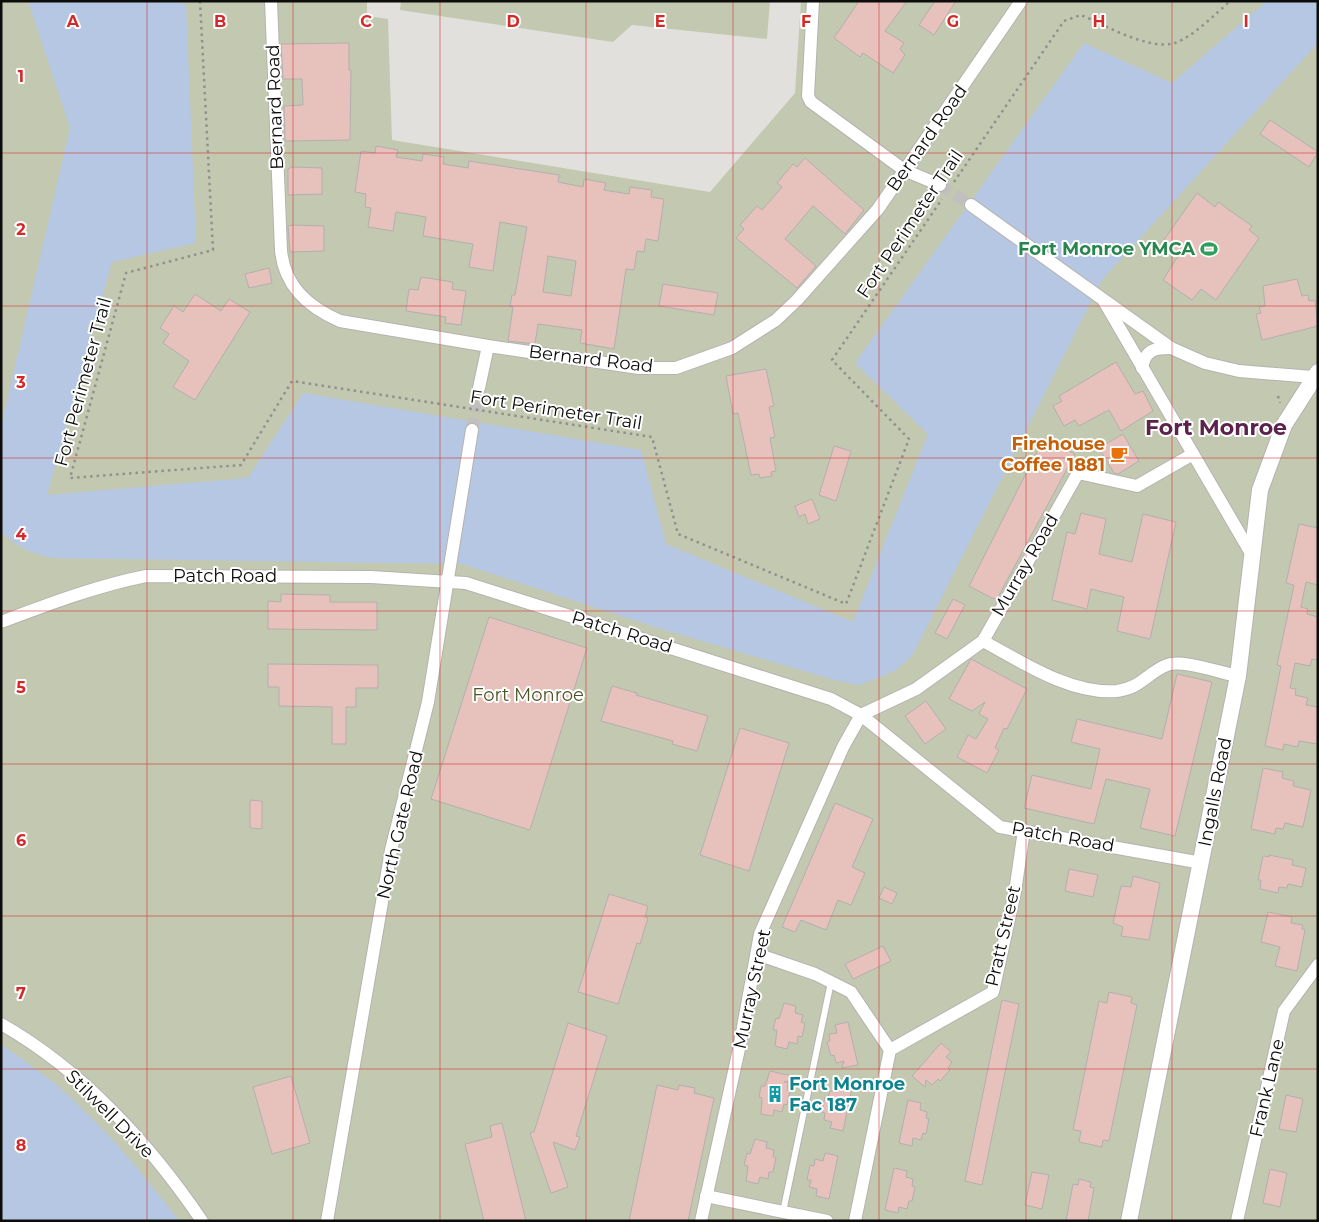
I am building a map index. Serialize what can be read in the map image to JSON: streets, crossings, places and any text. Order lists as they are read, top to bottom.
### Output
{
  "streets": {
    "street": [
      "Bernard Road",
      "Murray Road",
      "Patch Road",
      "Ingalls Road",
      "North Gate Road",
      "Pratt Street",
      "Murray Street",
      "Frank Lane",
      "Stilwell Drive"
    ],
    "path": ["Fort Perimeter Trail"]
  },
  "crossings": [
    ["Murray Road", "Patch Road"],
    ["Murray Road", "Murray Street"],
    ["Patch Road", "Ingalls Road"],
    ["Patch Road", "North Gate Road"],
    ["Patch Road", "Pratt Street"],
    ["Patch Road", "Murray Street"]
  ],
  "districts": ["Fort Monroe"],
  "parks": ["Fort Monroe"],
  "places": {
    "sports": ["Fort Monroe YMCA"],
    "cafe": ["Firehouse Coffee 1881"],
    "building": ["Fort Monroe Fac 187"]
  },
  "grid": {
    "columns": [
      "A",
      "B",
      "C",
      "D",
      "E",
      "F",
      "G",
      "H",
      "I"
    ],
    "rows": [
      "1",
      "2",
      "3",
      "4",
      "5",
      "6",
      "7",
      "8"
    ]
  }
}
